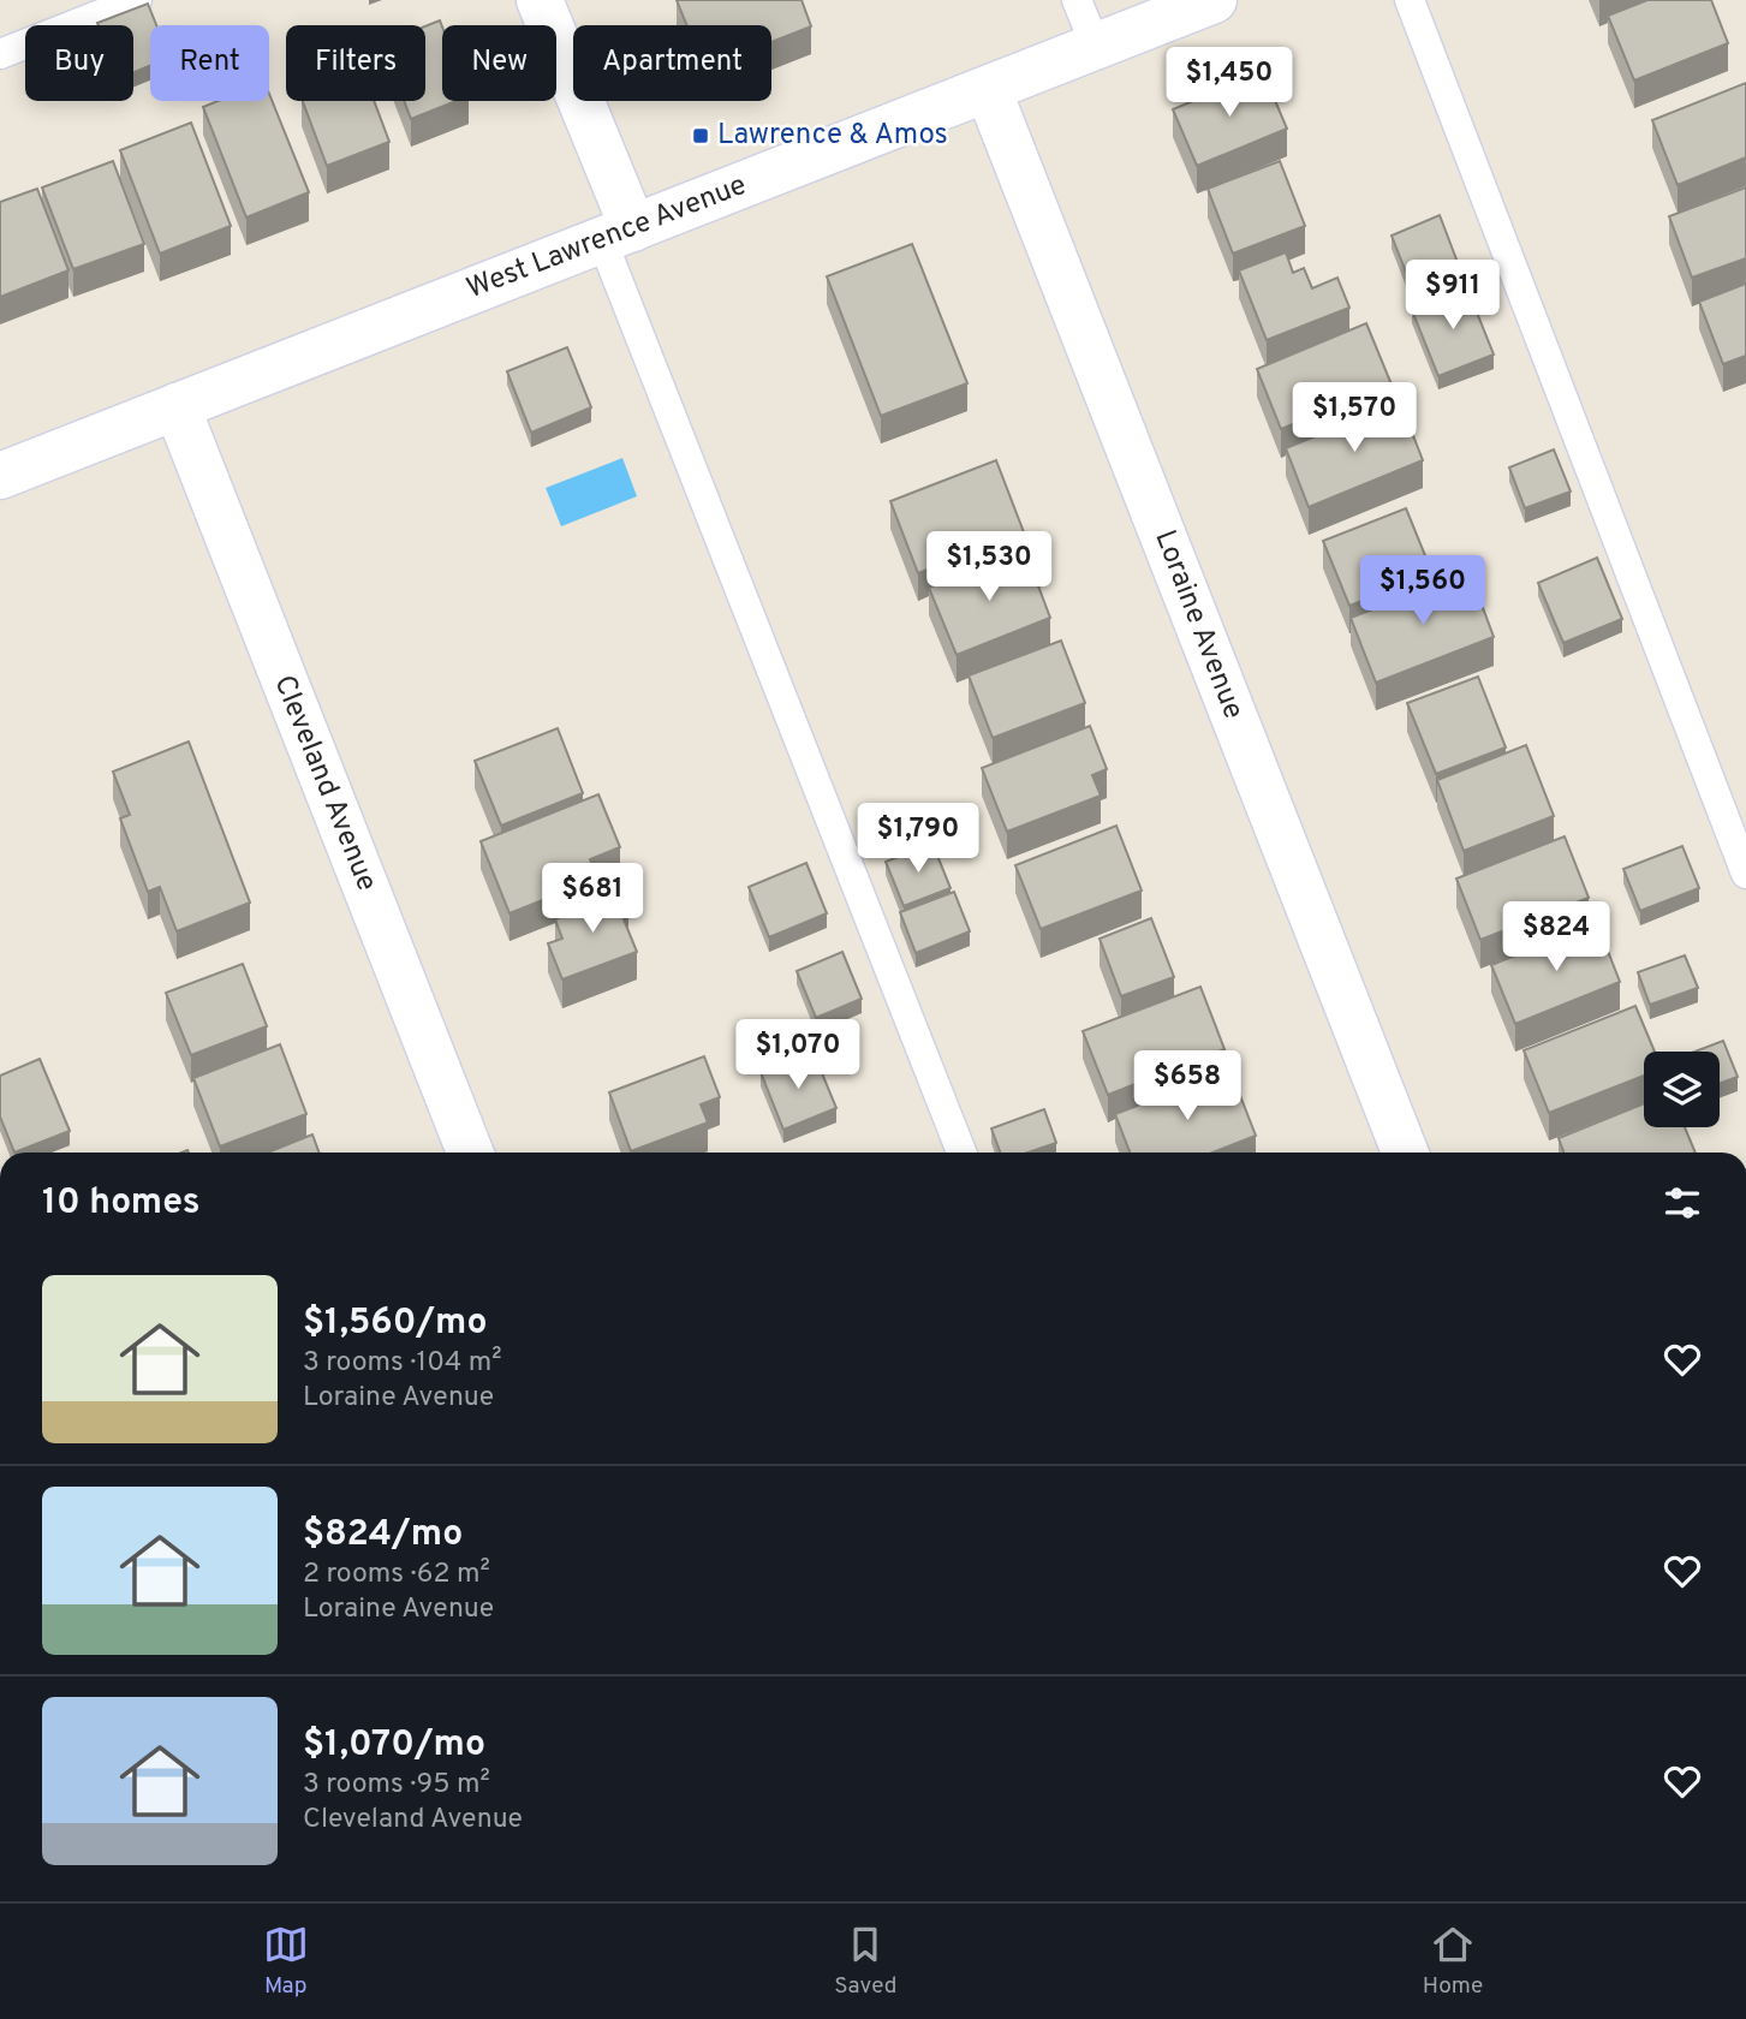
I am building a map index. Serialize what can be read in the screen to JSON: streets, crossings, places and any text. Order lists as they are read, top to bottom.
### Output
{
  "streets": {
    "street": ["West Lawrence Avenue", "Loraine Avenue", "Cleveland Avenue"]
  },
  "crossings": [
    ["West Lawrence Avenue", "Loraine Avenue"],
    ["West Lawrence Avenue", "Cleveland Avenue"]
  ],
  "places": {
    "transit": ["Lawrence & Amos"]
  },
  "page": {
    "chip": [
      "Buy",
      "Rent",
      "Filters",
      "New",
      "Apartment"
    ],
    "price": [
      "$1,450",
      "$911",
      "$1,570",
      "$1,530",
      "$1,560",
      "$1,790",
      "$681",
      "$824",
      "$1,070",
      "$658"
    ],
    "heading": "10 homes",
    "list": [
      {
        "name": "$1,560/mo",
        "note": "3 rooms · 104 m² · Loraine Avenue"
      },
      {
        "name": "$824/mo",
        "note": "2 rooms · 62 m² · Loraine Avenue"
      },
      {
        "name": "$1,070/mo",
        "note": "3 rooms · 95 m² · Cleveland Avenue"
      }
    ],
    "tabs": ["Map", "Saved", "Home"]
  }
}
